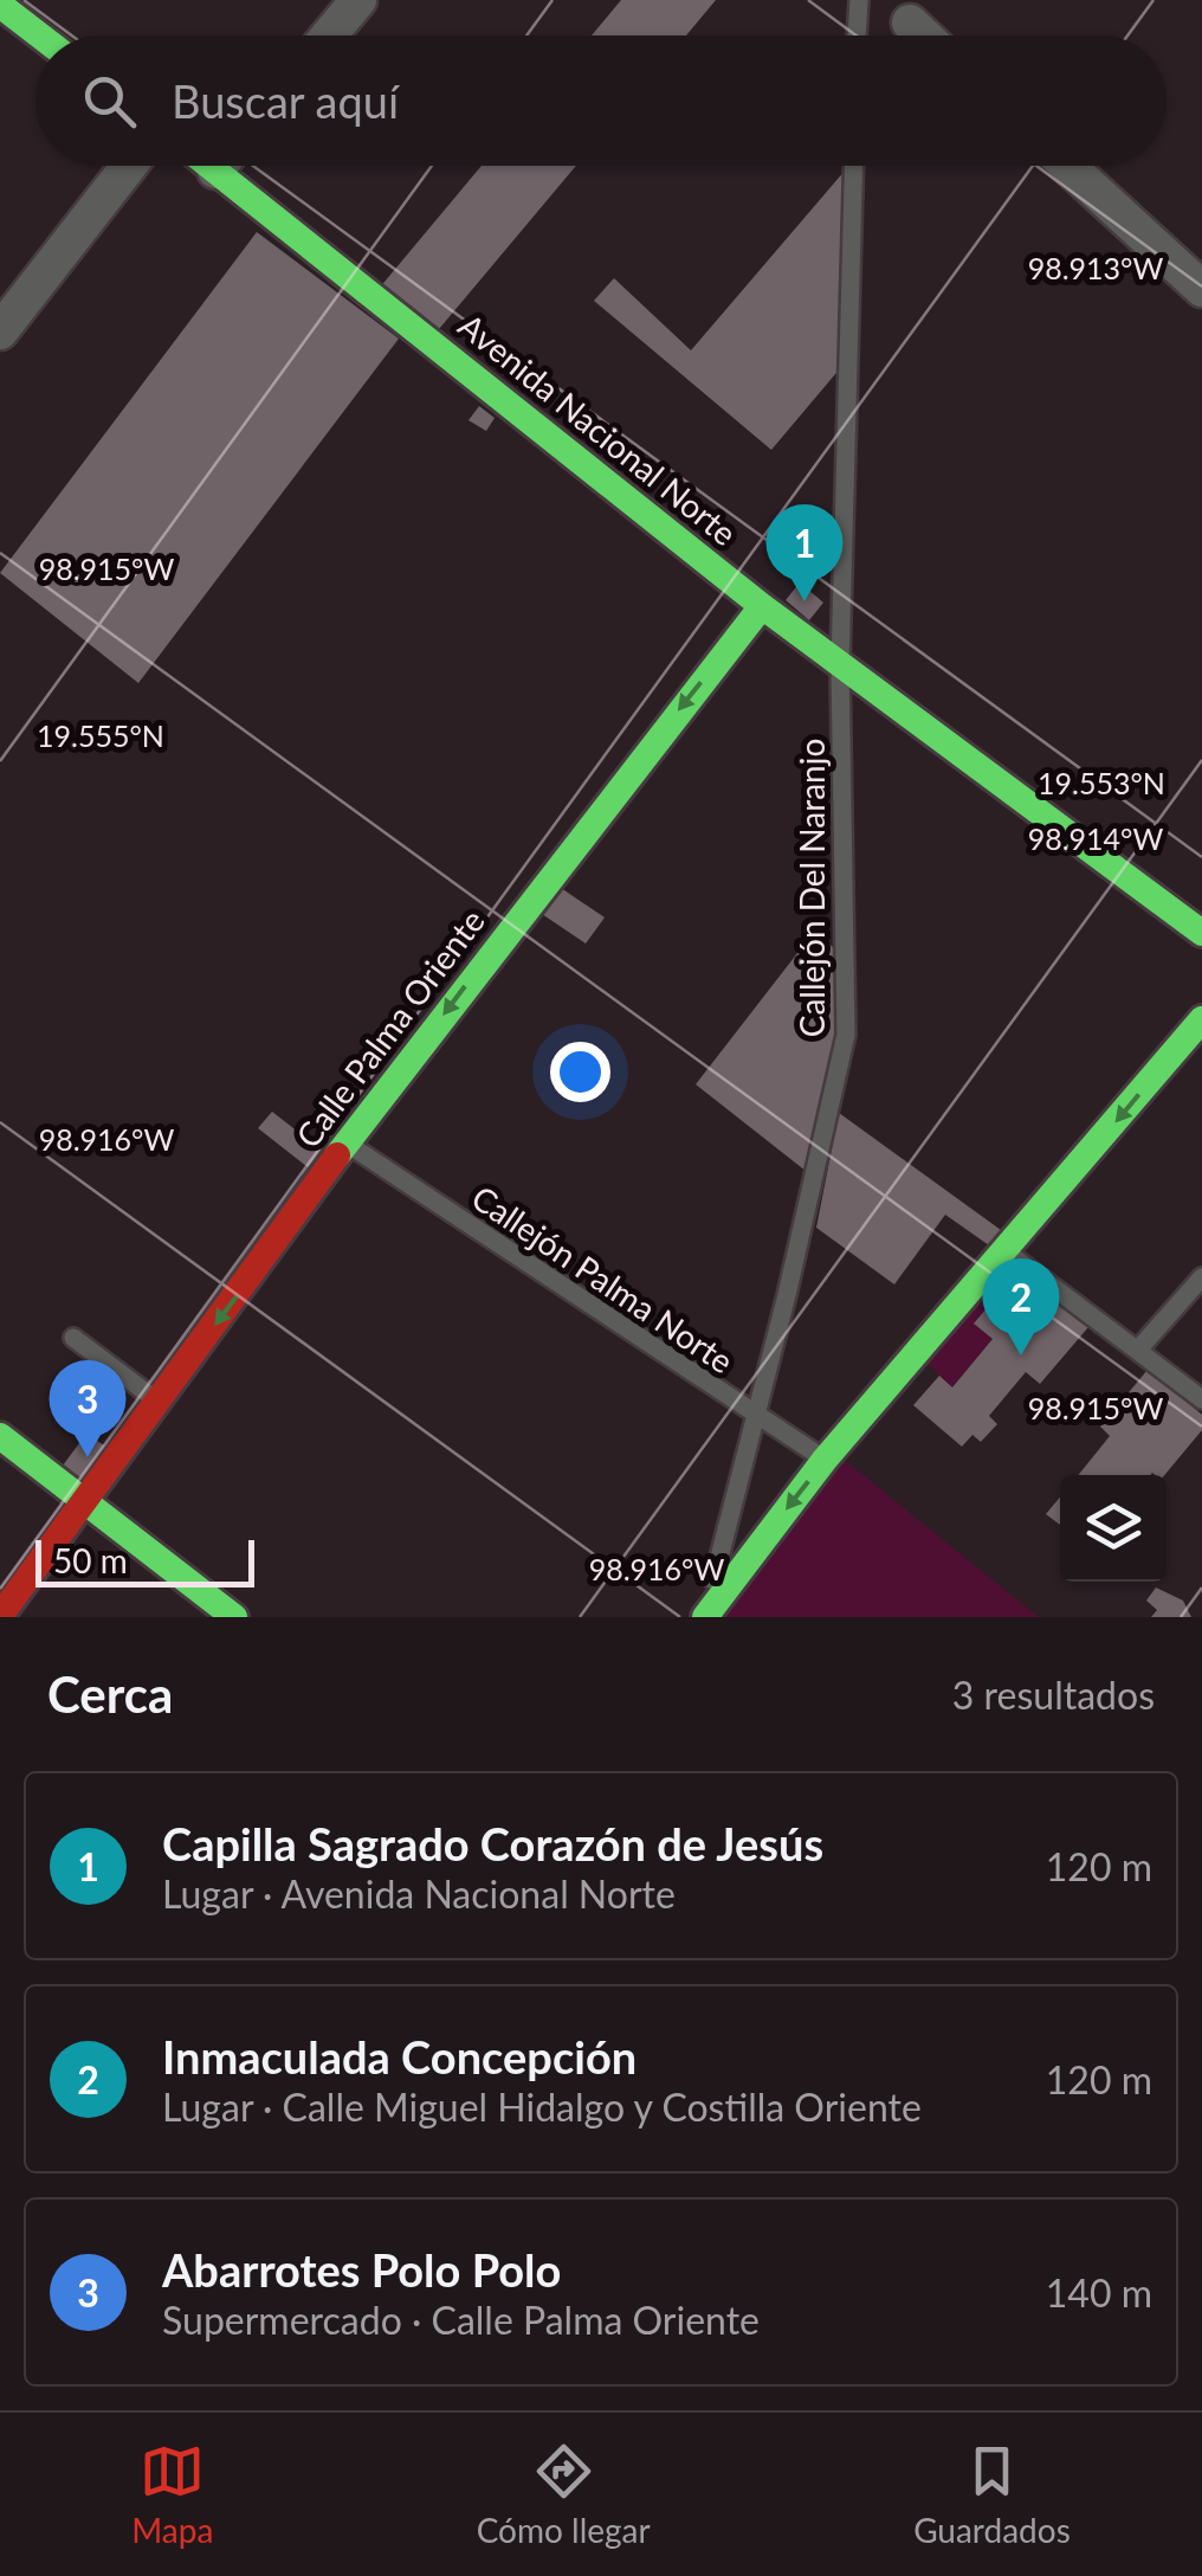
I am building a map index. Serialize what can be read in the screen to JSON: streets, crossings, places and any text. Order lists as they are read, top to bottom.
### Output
{
  "streets": {
    "street": ["Avenida Nacional Norte", "Calle Palma Oriente"],
    "lane": ["Callejón Del Naranjo", "Callejón Palma Norte"]
  },
  "crossings": [
    ["Avenida Nacional Norte", "Callejón Del Naranjo"],
    ["Avenida Nacional Norte", "Calle Palma Oriente"],
    ["Callejón Del Naranjo", "Callejón Palma Norte"],
    ["Calle Palma Oriente", "Callejón Palma Norte"]
  ],
  "one_way": ["Calle Palma Oriente"],
  "scale_bar": "50 m",
  "page": {
    "search": "Buscar aquí",
    "pins": ["1", "2", "3"],
    "scale": "50 m",
    "heading": ["Cerca", "3 resultados"],
    "list": [
      {
        "mark": "1",
        "name": "Capilla Sagrado Corazón de Jesús",
        "note": "Lugar · Avenida Nacional Norte",
        "value": "120 m"
      },
      {
        "mark": "2",
        "name": "Inmaculada Concepción",
        "note": "Lugar · Calle Miguel Hidalgo y Costilla Oriente",
        "value": "120 m"
      },
      {
        "mark": "3",
        "name": "Abarrotes Polo Polo",
        "note": "Supermercado · Calle Palma Oriente",
        "value": "140 m"
      }
    ],
    "nav": ["Mapa", "Cómo llegar", "Guardados"]
  },
  "coordinates": [
    "98.913°W",
    "98.915°W",
    "19.555°N",
    "19.553°N",
    "98.914°W",
    "98.916°W"
  ]
}
